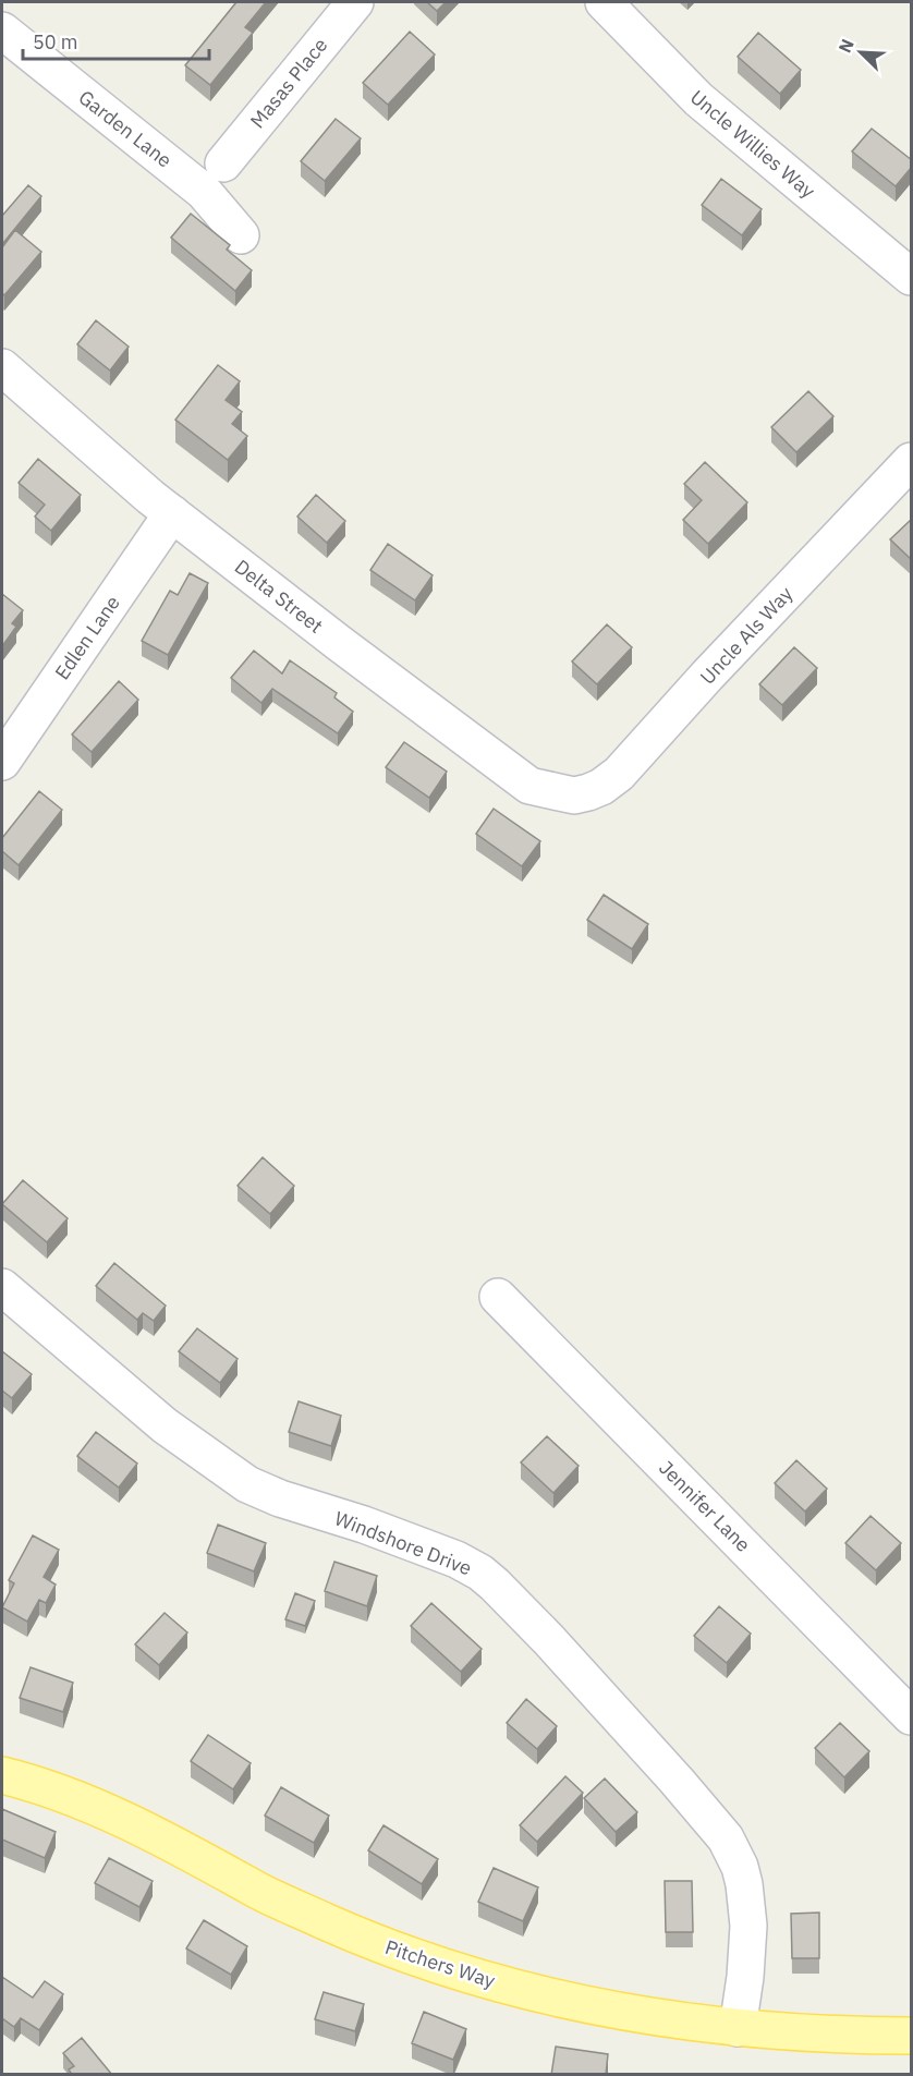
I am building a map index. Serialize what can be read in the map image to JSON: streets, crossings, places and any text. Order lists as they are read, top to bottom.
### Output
{
  "streets": {
    "main road": ["Pitchers Way"],
    "street": [
      "Masas Place",
      "Garden Lane",
      "Uncle Willies Way",
      "Delta Street",
      "Uncle Als Way",
      "Edlen Lane",
      "Jennifer Lane",
      "Windshore Drive"
    ]
  },
  "crossings": [
    ["Delta Street", "Uncle Als Way"],
    ["Delta Street", "Edlen Lane"],
    ["Windshore Drive", "Pitchers Way"]
  ],
  "scale_bar": "50 m",
  "north": "top left"
}
